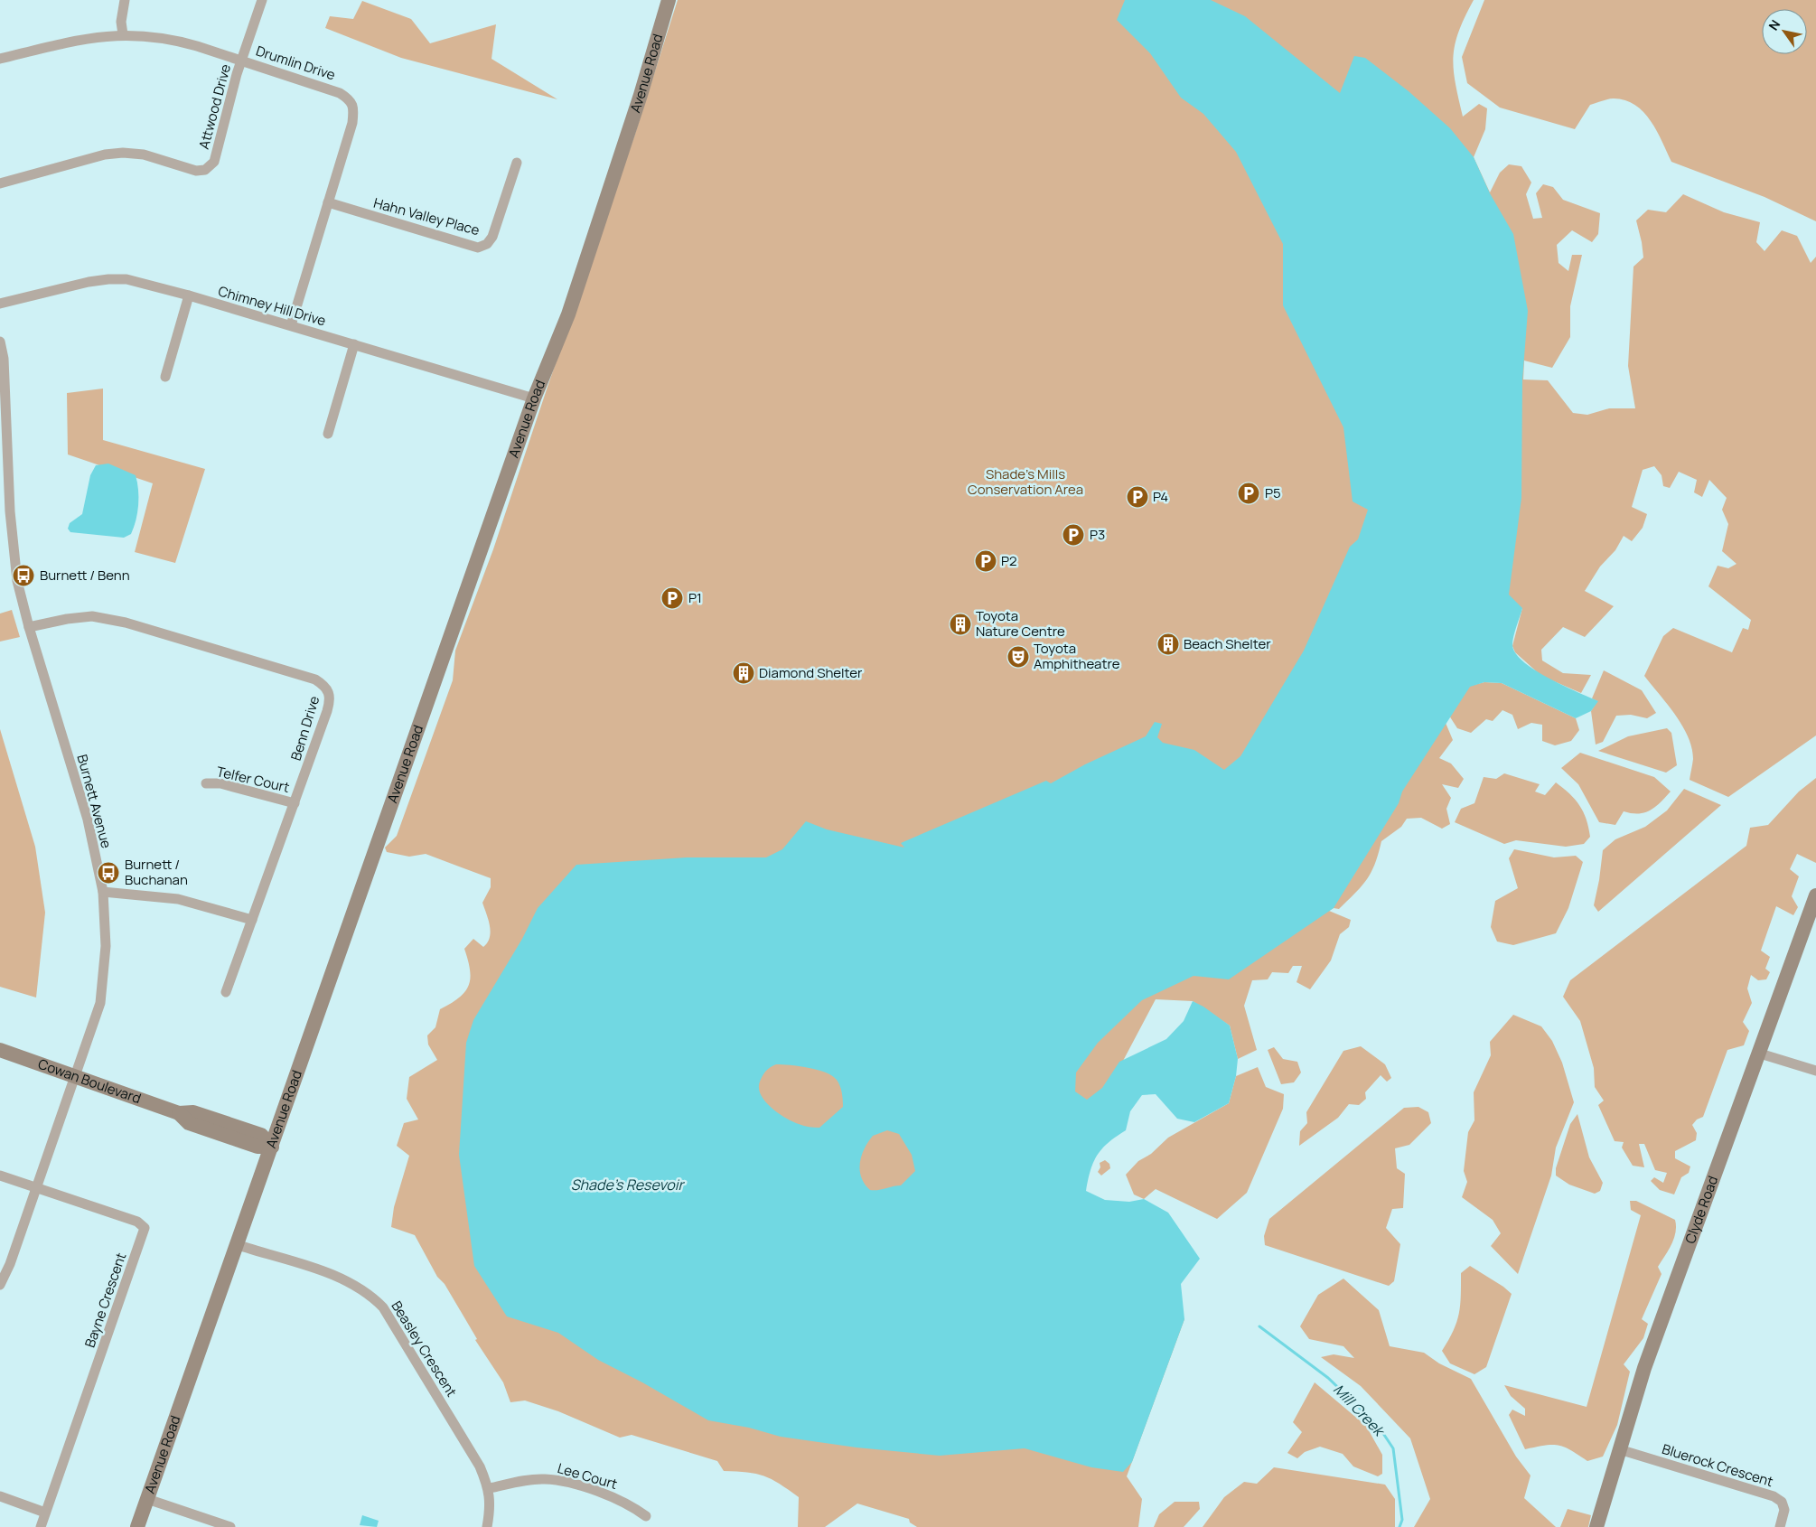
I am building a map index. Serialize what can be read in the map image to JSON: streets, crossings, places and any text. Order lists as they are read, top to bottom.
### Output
{
  "streets": {
    "street": [
      "Drumlin Drive",
      "Avenue Road",
      "Attwood Drive",
      "Hahn Valley Place",
      "Chimney Hill Drive",
      "Benn Drive",
      "Telfer Court",
      "Burnett Avenue",
      "Cowan Boulevard",
      "Clyde Road",
      "Bayne Crescent",
      "Beasley Crescent",
      "Bluerock Crescent",
      "Lee Court"
    ]
  },
  "crossings": [
    ["Drumlin Drive", "Attwood Drive"],
    ["Drumlin Drive", "Hahn Valley Place"],
    ["Drumlin Drive", "Chimney Hill Drive"],
    ["Avenue Road", "Chimney Hill Drive"],
    ["Avenue Road", "Cowan Boulevard"],
    ["Avenue Road", "Beasley Crescent"],
    ["Benn Drive", "Telfer Court"],
    ["Benn Drive", "Burnett Avenue"],
    ["Burnett Avenue", "Cowan Boulevard"],
    ["Burnett Avenue", "Bayne Crescent"],
    ["Clyde Road", "Bluerock Crescent"],
    ["Beasley Crescent", "Lee Court"]
  ],
  "water": ["Shade’s Resevoir", "Mill Creek"],
  "parks": ["Shade’s Mills Conservation Area"],
  "places": {
    "parking": [
      "P5",
      "P4",
      "P3",
      "P2",
      "P1"
    ],
    "bus stop": ["Burnett / Benn", "Burnett / Buchanan"],
    "building": ["Toyota Nature Centre", "Beach Shelter", "Diamond Shelter"],
    "theatre": ["Toyota Amphitheatre"]
  },
  "north": "top left"
}
